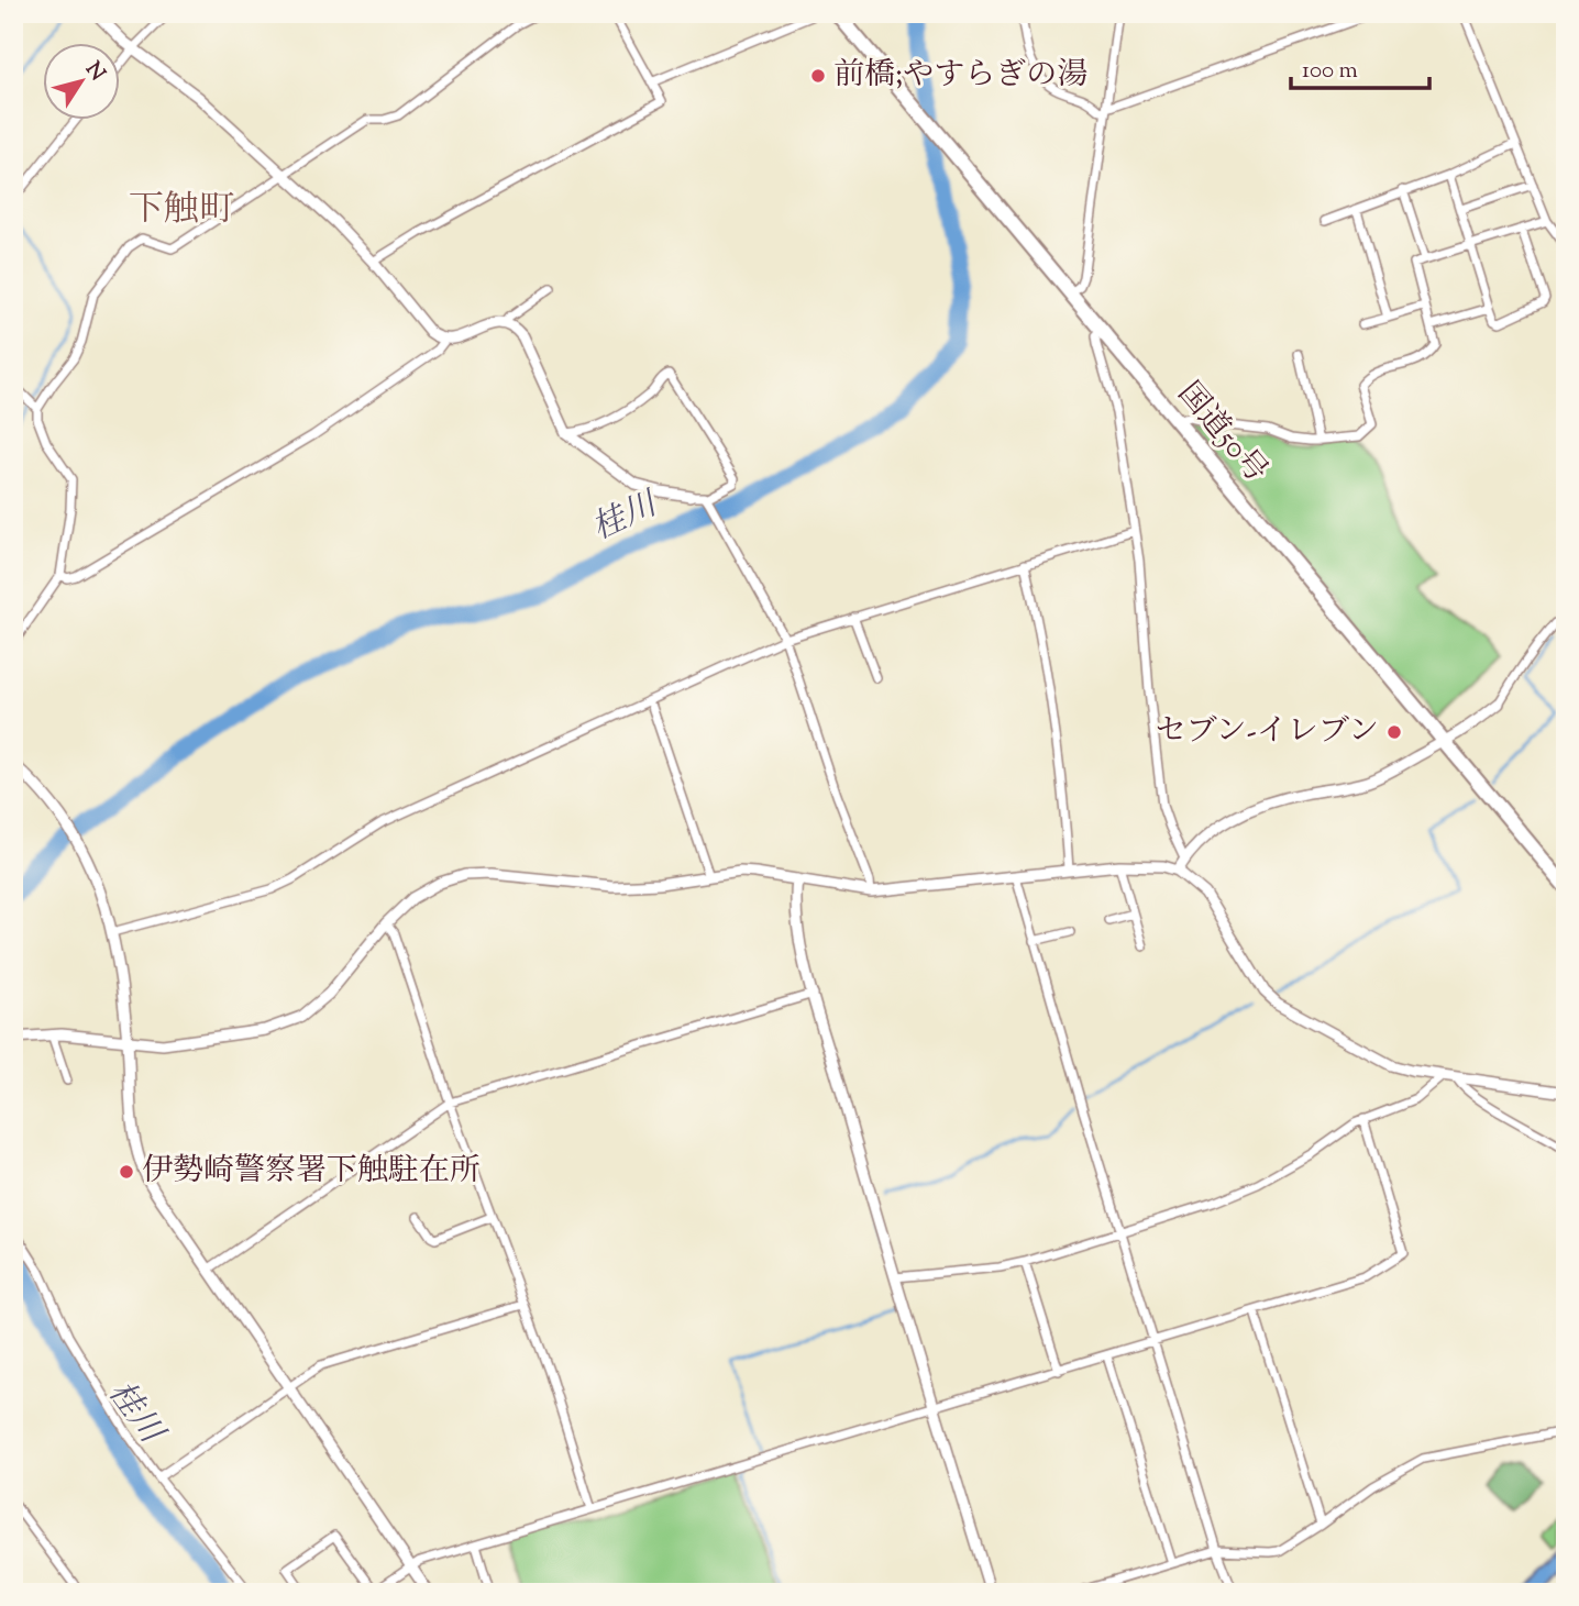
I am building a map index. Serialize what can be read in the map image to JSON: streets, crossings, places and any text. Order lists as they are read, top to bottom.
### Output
{
  "streets": {
    "highway": ["国道50号"]
  },
  "districts": ["下触町"],
  "water": ["桂川"],
  "places": ["前橋;やすらぎの湯", "セブン-イレブン", "伊勢崎警察署下触駐在所"],
  "scale_bar": "100 m",
  "north": "top right"
}
